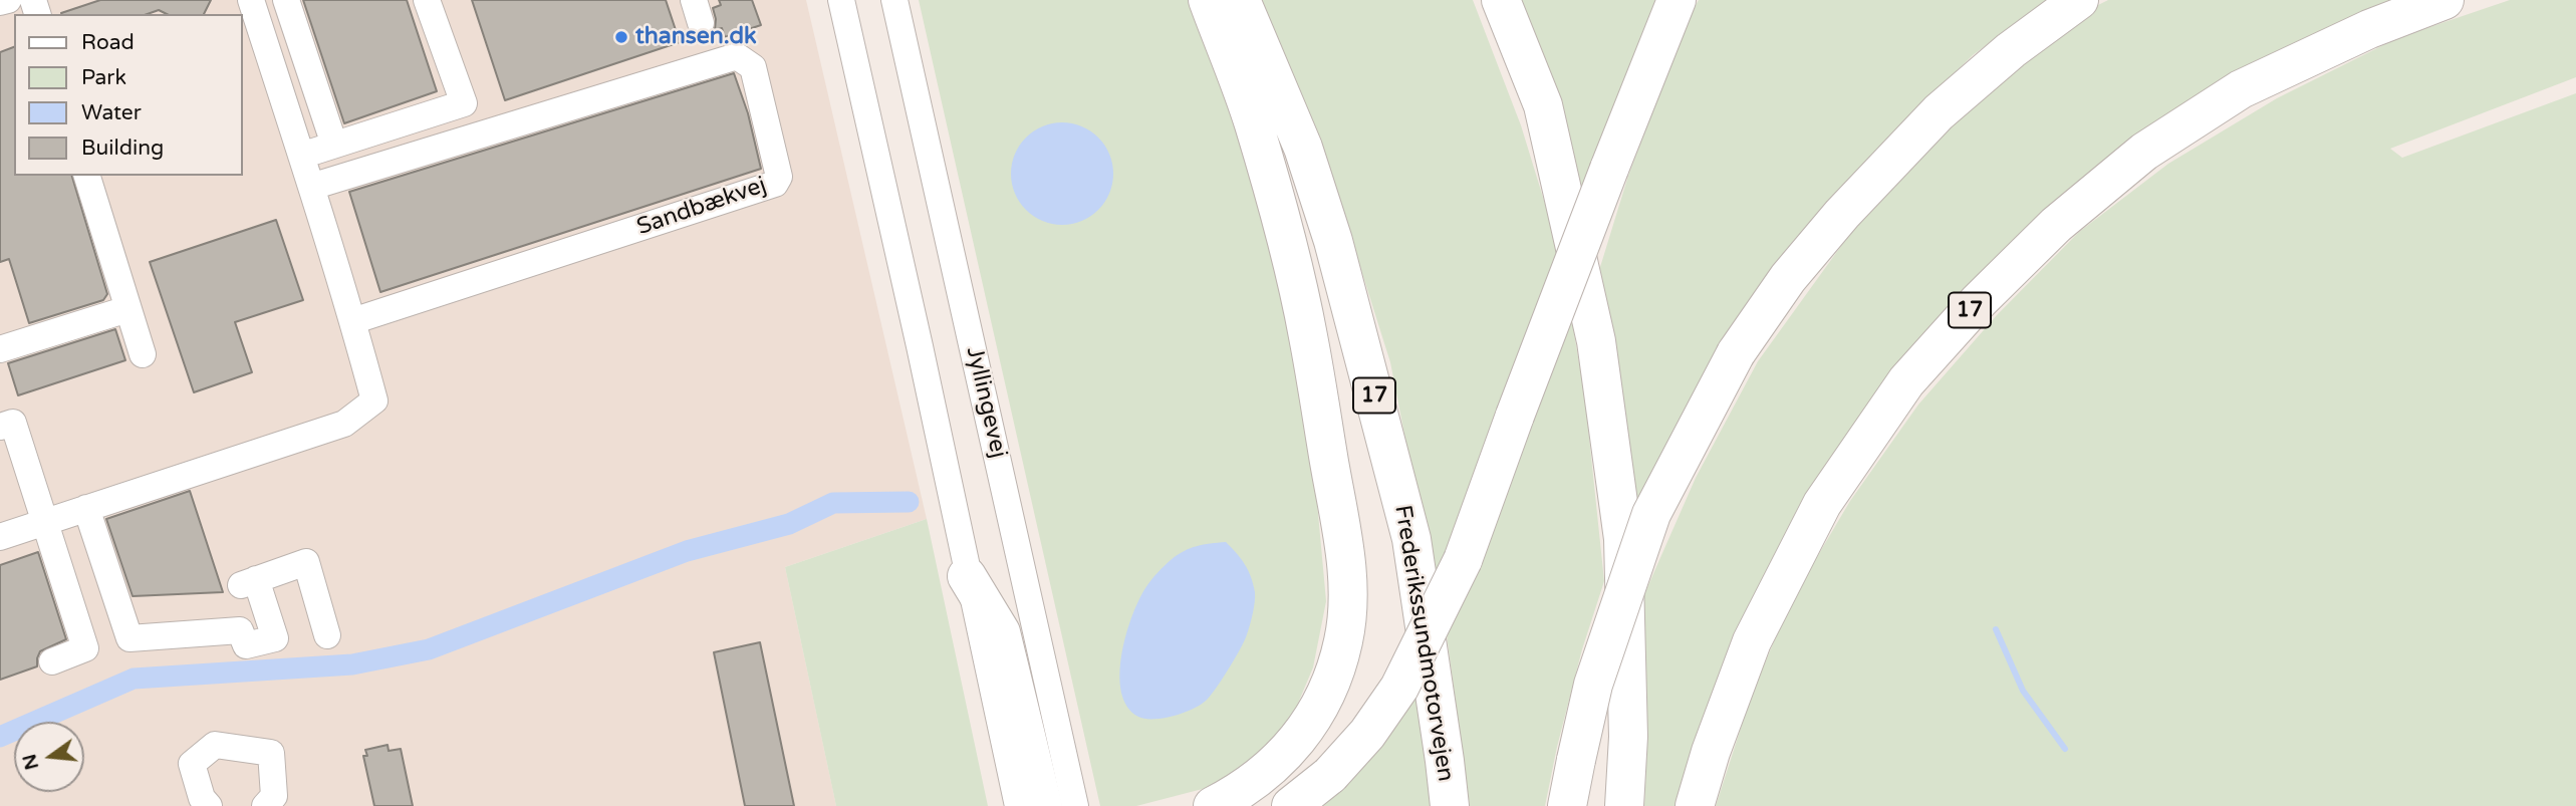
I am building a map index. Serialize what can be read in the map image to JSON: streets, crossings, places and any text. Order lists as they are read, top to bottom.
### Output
{
  "streets": {
    "highway": ["17", "Frederikssundmotorvejen"],
    "street": ["Sandbækvej", "Jyllingevej"]
  },
  "places": ["thansen.dk"],
  "legend": [
    "Road",
    "Park",
    "Water",
    "Building"
  ],
  "north": "left"
}
